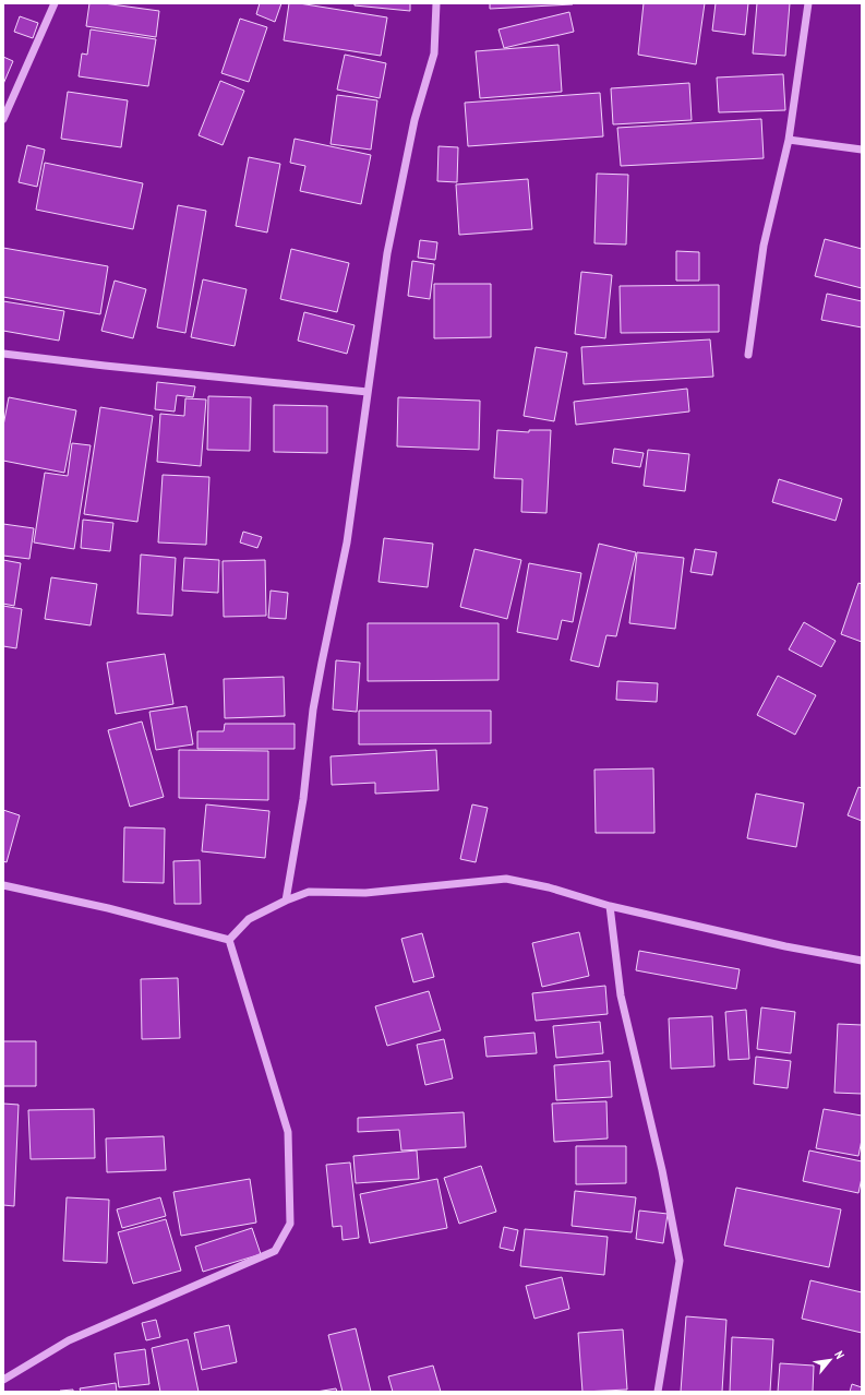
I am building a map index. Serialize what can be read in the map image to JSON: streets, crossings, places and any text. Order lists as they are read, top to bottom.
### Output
{
  "north": "top right"
}
